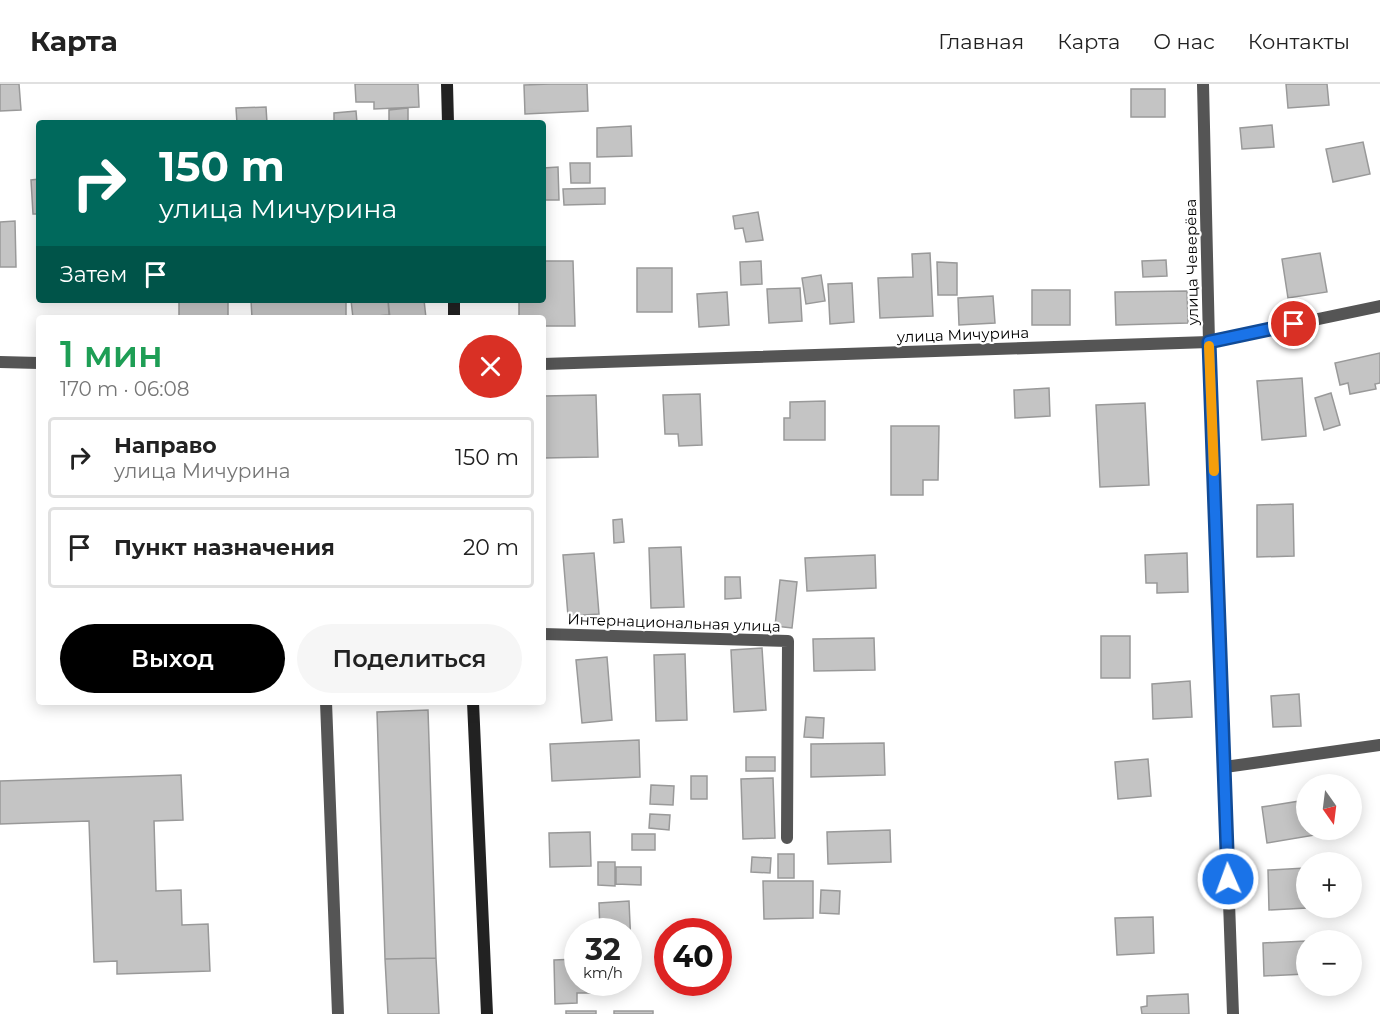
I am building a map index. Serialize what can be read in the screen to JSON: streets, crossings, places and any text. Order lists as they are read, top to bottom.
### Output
{
  "streets": {
    "street": ["улица Чеверёва", "улица Мичурина", "Интернациональная улица"]
  },
  "crossings": [
    ["улица Чеверёва", "улица Мичурина"]
  ],
  "north": "bottom",
  "page": {
    "header": "Карта",
    "nav": [
      "Главная",
      "Карта",
      "О нас",
      "Контакты"
    ],
    "turn": ["150 m", "улица Мичурина"],
    "then": "Затем",
    "heading": ["1 мин", "170 m · 06:08"],
    "list": [
      {
        "name": "Направо",
        "note": "улица Мичурина",
        "value": "150 m"
      },
      {
        "name": "Пункт назначения",
        "value": "20 m"
      }
    ],
    "buttons": ["Выход", "Поделиться"],
    "map_buttons": ["+", "−"],
    "speed": "32 km/h",
    "limit": "40"
  }
}
